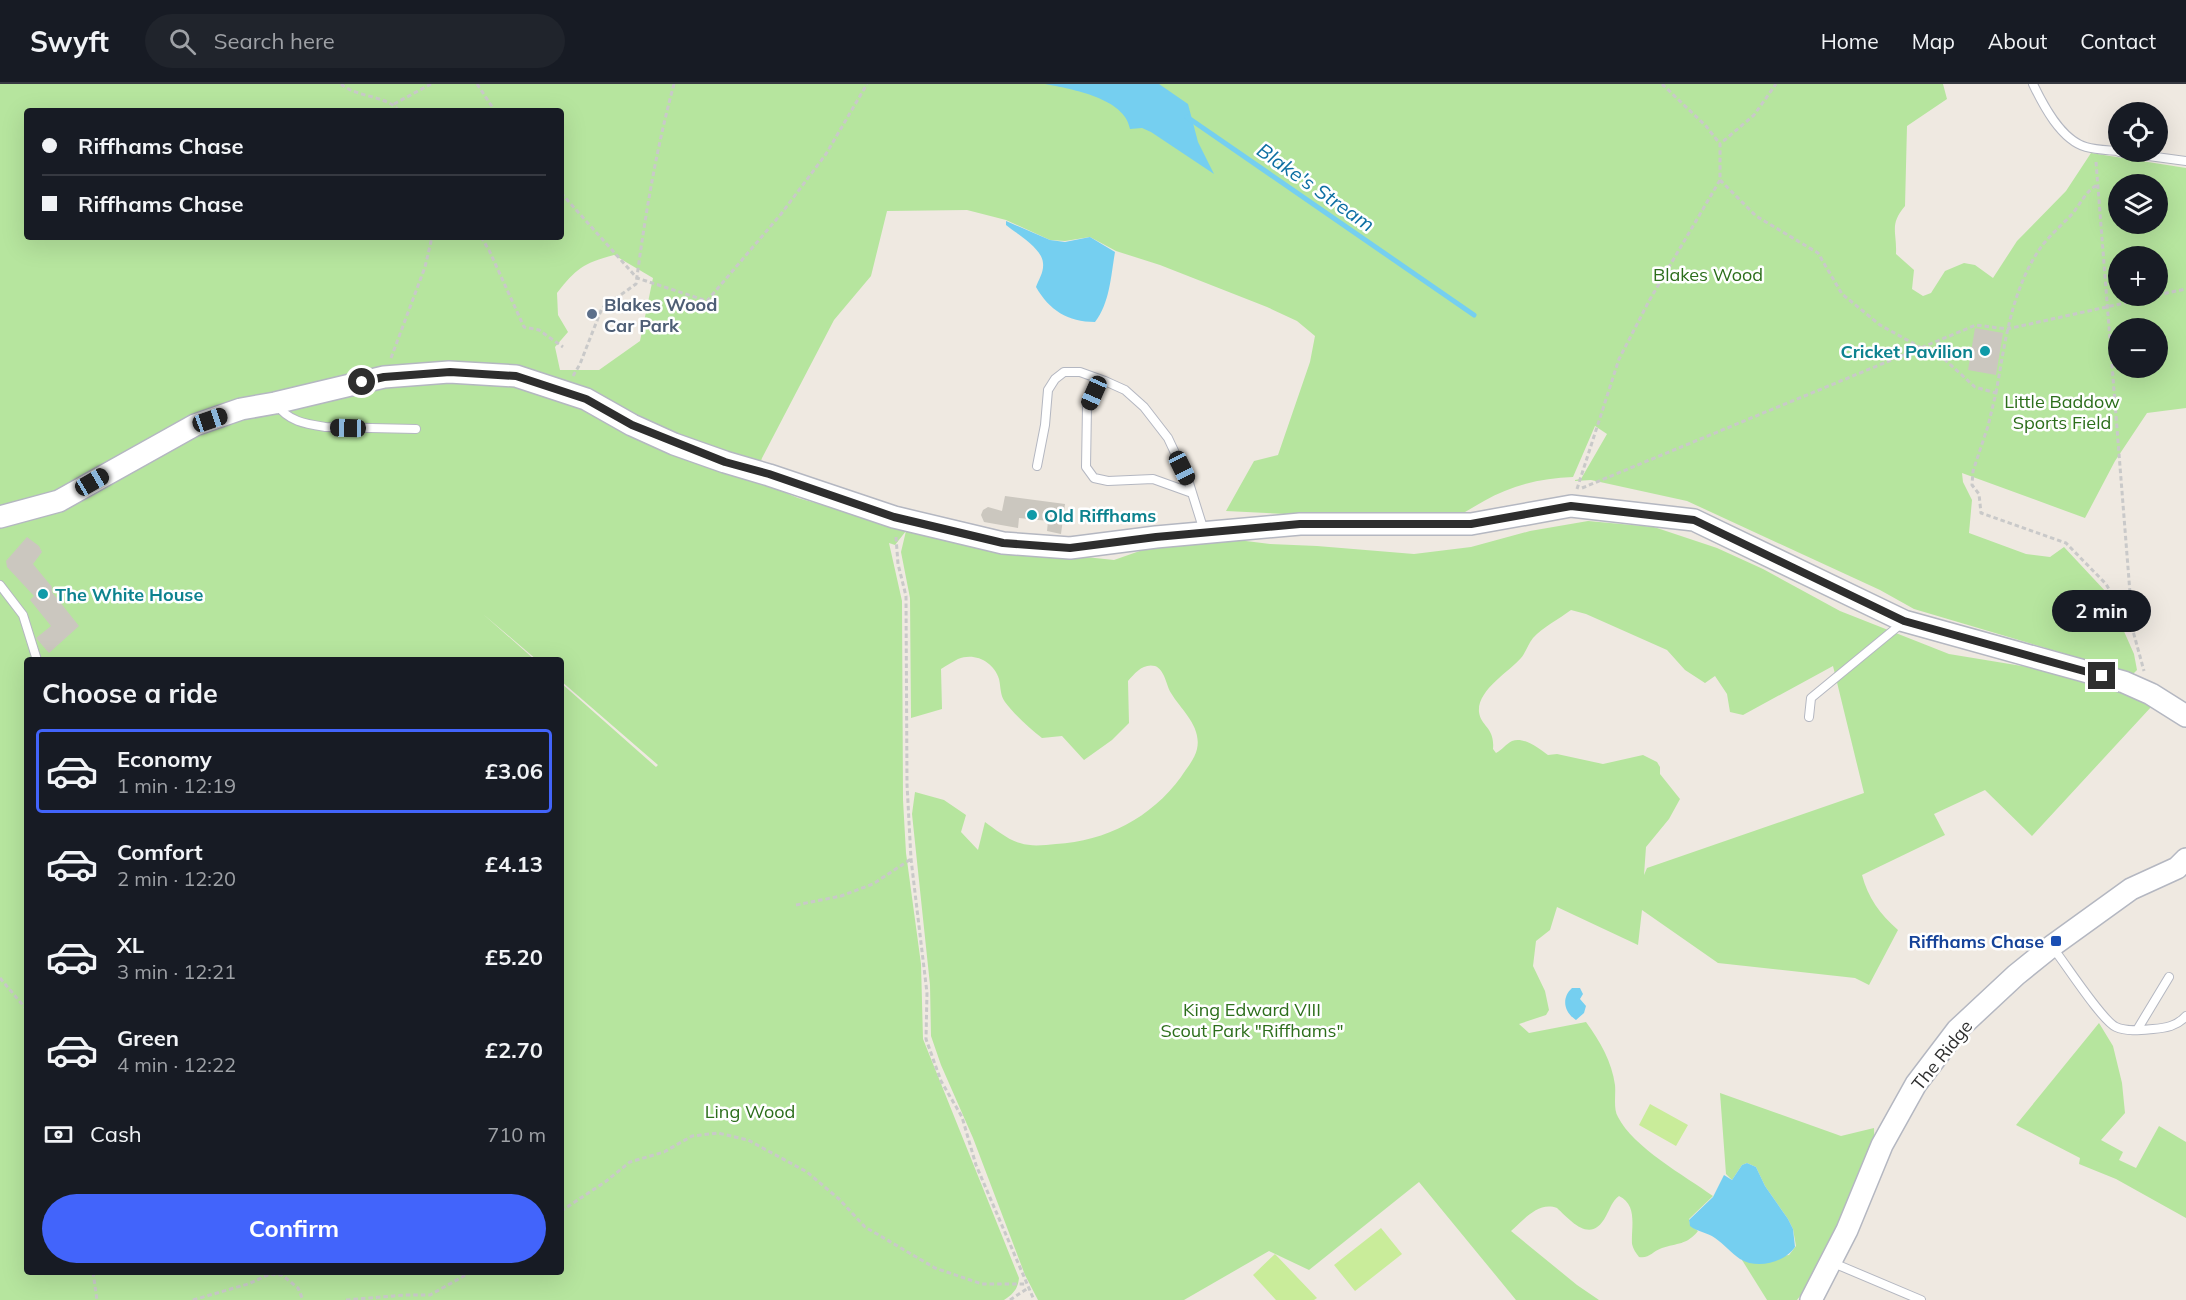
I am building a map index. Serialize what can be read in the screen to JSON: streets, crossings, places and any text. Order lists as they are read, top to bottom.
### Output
{
  "streets": {
    "street": ["The Ridge"]
  },
  "water": ["Blake's Stream"],
  "parks": [
    "Blakes Wood",
    "Little Baddow Sports Field",
    "King Edward VIII Scout Park \"Riffhams\"",
    "Ling Wood"
  ],
  "places": {
    "other": [
      "Blakes Wood Car Park",
      "Cricket Pavilion",
      "Old Riffhams",
      "The White House"
    ],
    "transit": ["Riffhams Chase"]
  },
  "page": {
    "header": "Swyft",
    "search": "Search here",
    "nav": [
      "Home",
      "Map",
      "About",
      "Contact"
    ],
    "map_buttons": ["+", "−"],
    "banner": ["Riffhams Chase", "Riffhams Chase"],
    "bubble": "2 min",
    "heading": "Choose a ride",
    "list": [
      {
        "name": "Economy",
        "note": "1 min · 12:19",
        "value": "£3.06"
      },
      {
        "name": "Comfort",
        "note": "2 min · 12:20",
        "value": "£4.13"
      },
      {
        "name": "XL",
        "note": "3 min · 12:21",
        "value": "£5.20"
      },
      {
        "name": "Green",
        "note": "4 min · 12:22",
        "value": "£2.70"
      }
    ],
    "pay": ["Cash", "710 m"],
    "buttons": "Confirm"
  }
}
